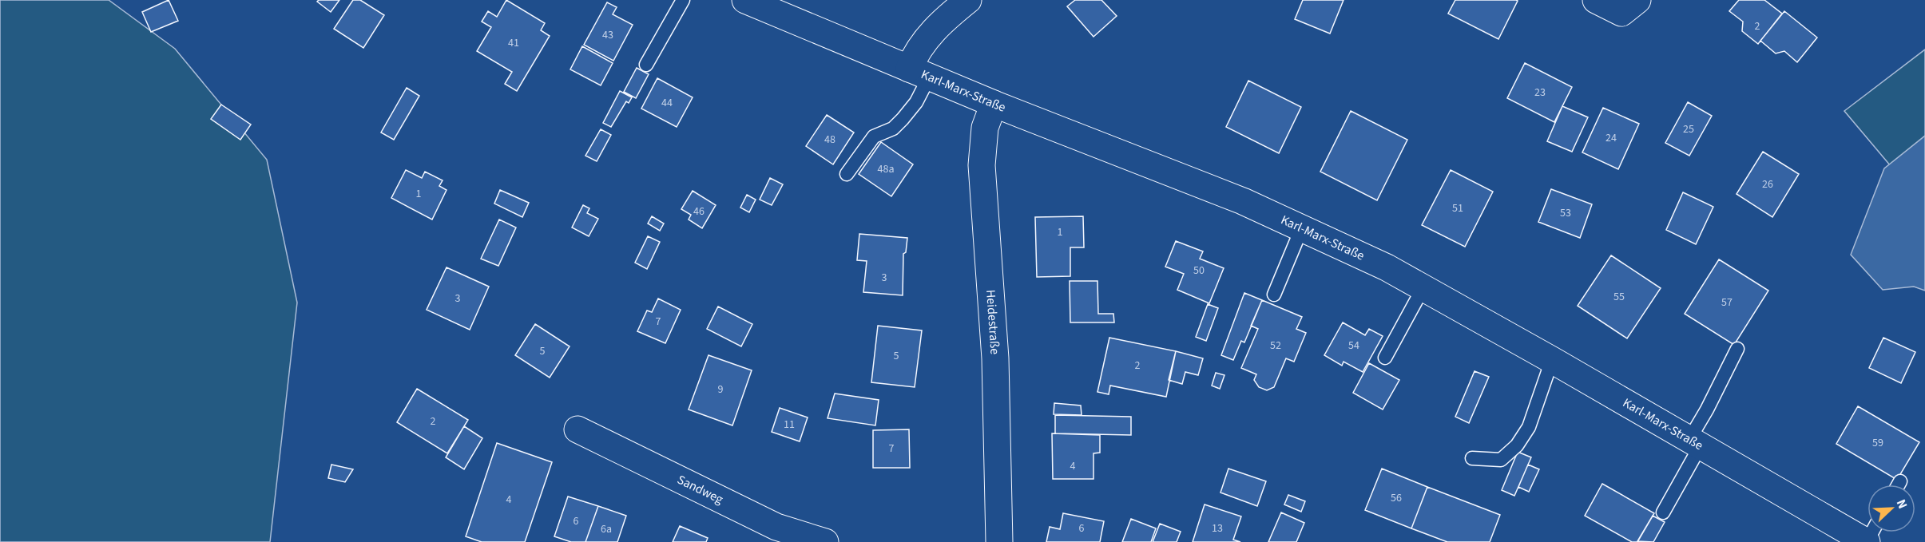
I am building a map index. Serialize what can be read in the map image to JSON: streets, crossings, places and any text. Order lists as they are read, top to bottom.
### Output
{
  "streets": {
    "street": ["Karl-Marx-Straße", "Heidestraße", "Sandweg"]
  },
  "crossings": [
    ["Karl-Marx-Straße", "Heidestraße"]
  ],
  "house_numbers": [
    "2",
    "43",
    "41",
    "23",
    "44",
    "25",
    "24",
    "48",
    "48a",
    "26",
    "1",
    "51",
    "46",
    "53",
    "1",
    "50",
    "3",
    "55",
    "3",
    "57",
    "7",
    "52",
    "54",
    "5",
    "5",
    "2",
    "9",
    "2",
    "11",
    "59",
    "7",
    "4",
    "56",
    "4",
    "6",
    "6",
    "13",
    "6a"
  ],
  "north": "top right"
}
